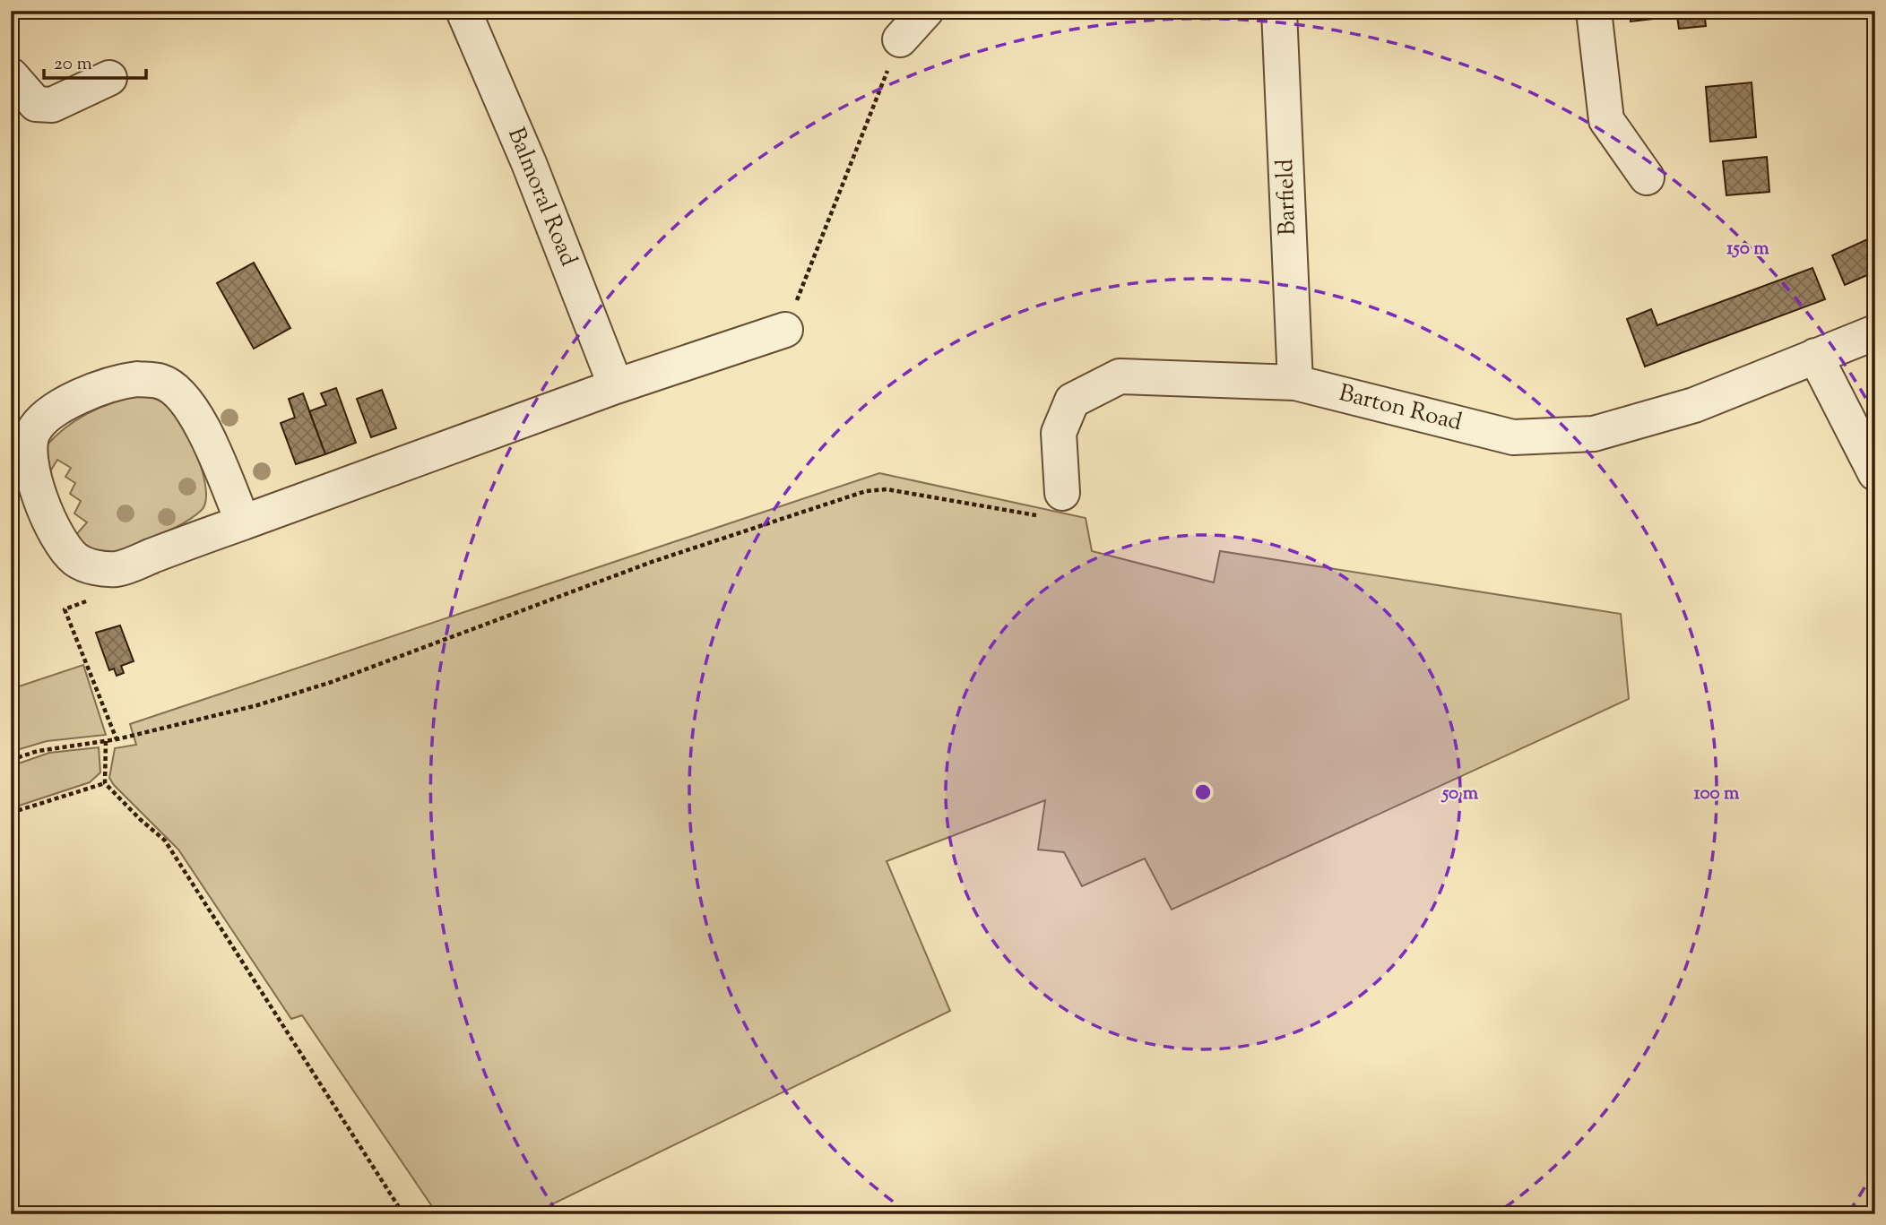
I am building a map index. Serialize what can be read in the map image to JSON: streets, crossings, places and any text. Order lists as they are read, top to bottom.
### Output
{
  "streets": {
    "street": ["Balmoral Road", "Barfield", "Barton Road"]
  },
  "crossings": [
    ["Barfield", "Barton Road"]
  ],
  "scale_bar": "20 m",
  "rings": ["150 m", "50 m", "100 m"]
}
